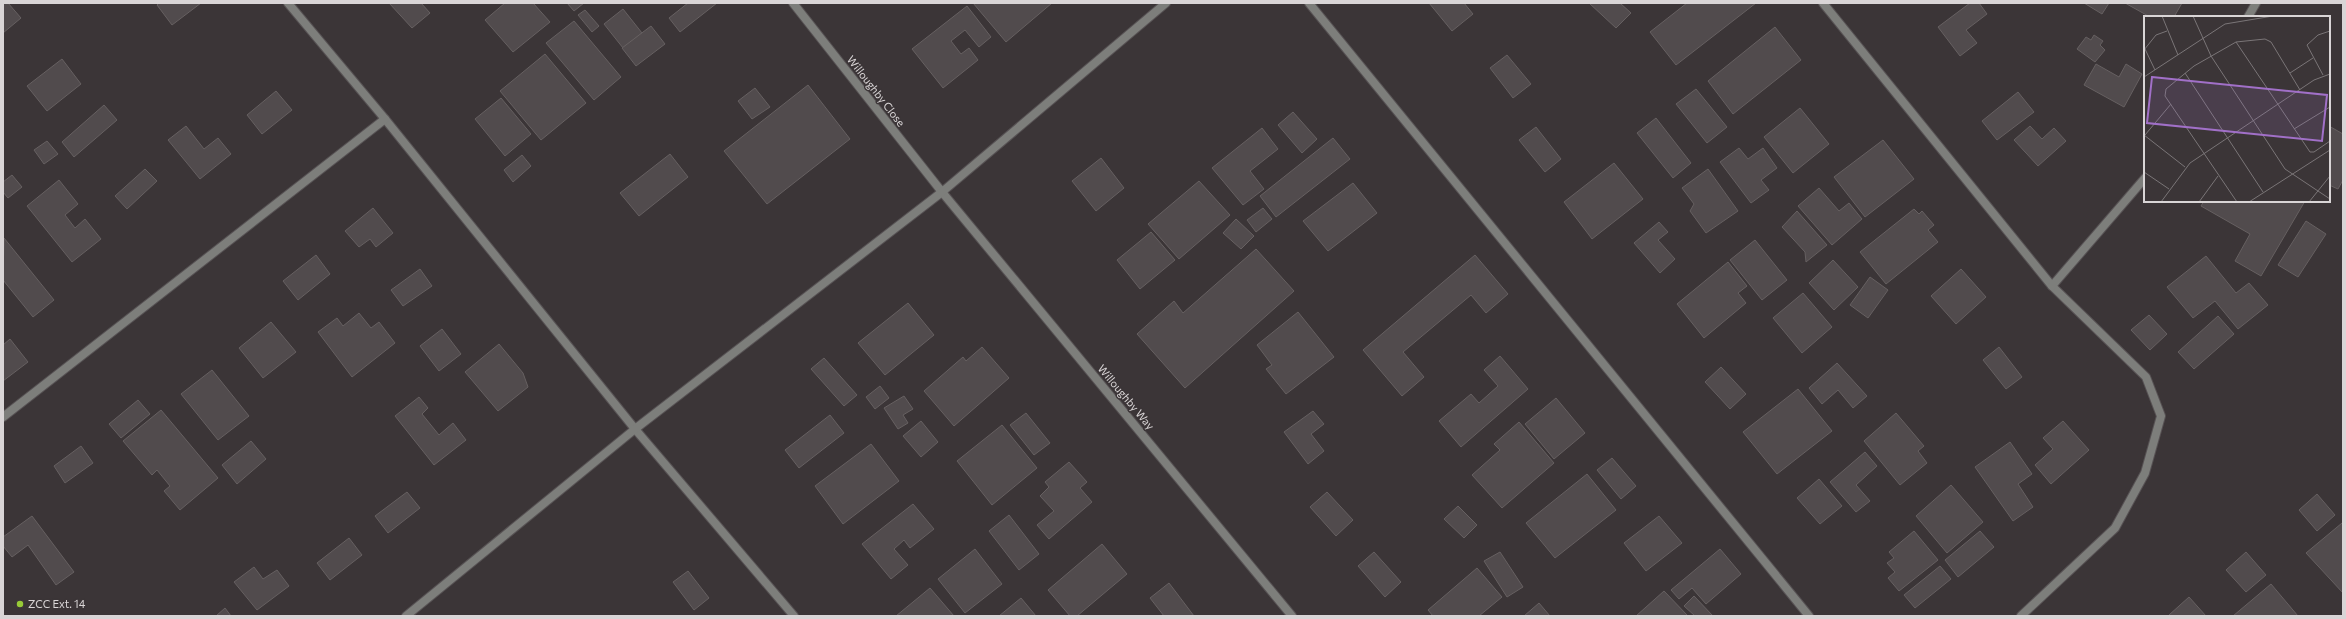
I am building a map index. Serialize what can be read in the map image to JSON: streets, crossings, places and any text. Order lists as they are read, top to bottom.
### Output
{
  "streets": {
    "street": ["Willoughby Close", "Willoughby Way"]
  },
  "crossings": [
    ["Willoughby Close", "Willoughby Way"]
  ],
  "places": ["ZCC Ext. 14"]
}
